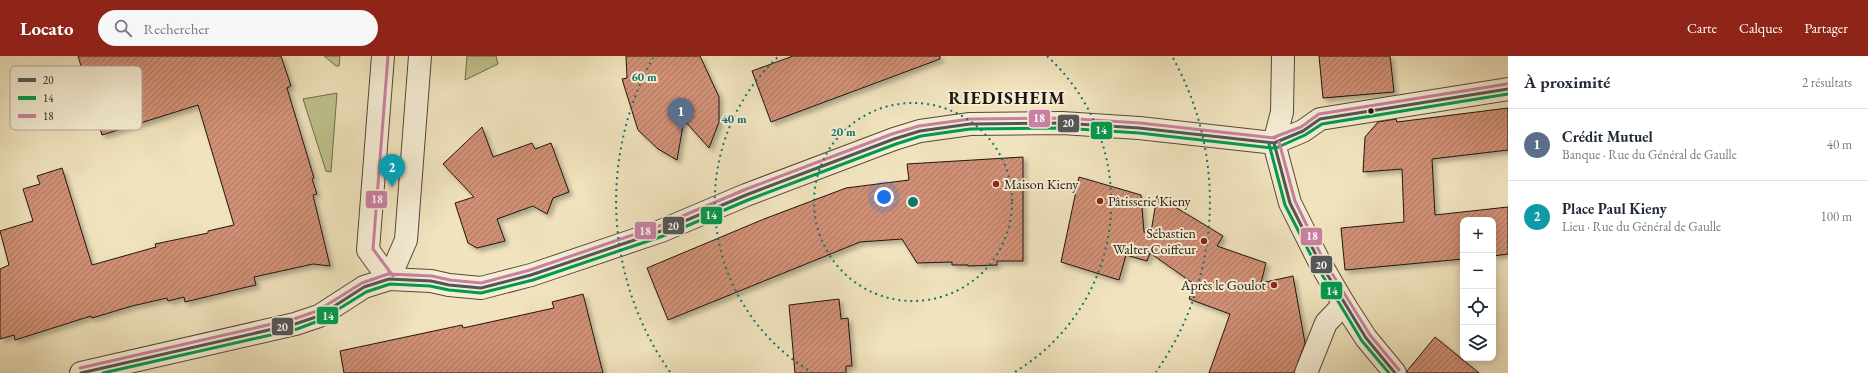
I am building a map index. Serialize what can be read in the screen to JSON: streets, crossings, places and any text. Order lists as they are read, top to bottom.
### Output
{
  "districts": ["RIEDISHEIM"],
  "places": [
    "Maison Kieny",
    "Pâtisserie Kieny",
    "Sébastien Walter Coiffeur",
    "Après le Goulot"
  ],
  "lines": ["transit line 18", "transit line 20", "transit line 14"],
  "legend": ["20", "14", "18"],
  "page": {
    "header": "Locato",
    "search": "Rechercher",
    "nav": ["Carte", "Calques", "Partager"],
    "heading": ["À proximité", "2 résultats"],
    "pins": ["1", "2"],
    "list": [
      {
        "mark": "1",
        "name": "Crédit Mutuel",
        "note": "Banque · Rue du Général de Gaulle",
        "value": "40 m"
      },
      {
        "mark": "2",
        "name": "Place Paul Kieny",
        "note": "Lieu · Rue du Général de Gaulle",
        "value": "100 m"
      }
    ],
    "map_buttons": ["+", "−"]
  },
  "rings": ["60 m", "40 m", "20 m"]
}
